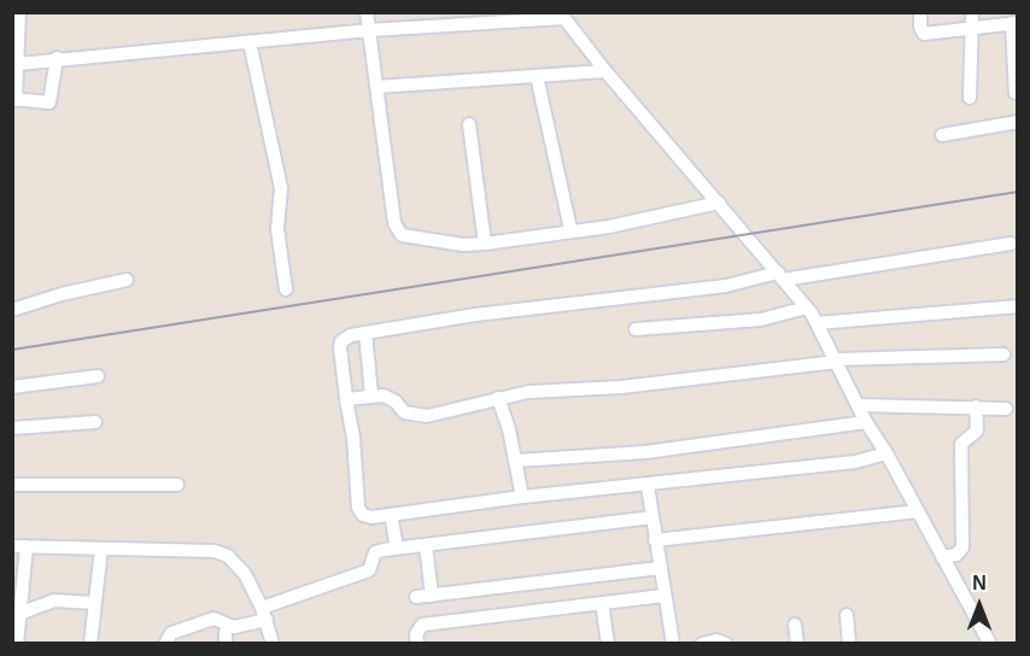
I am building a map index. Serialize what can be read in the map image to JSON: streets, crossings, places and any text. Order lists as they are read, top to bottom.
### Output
{
  "north": "top"
}
